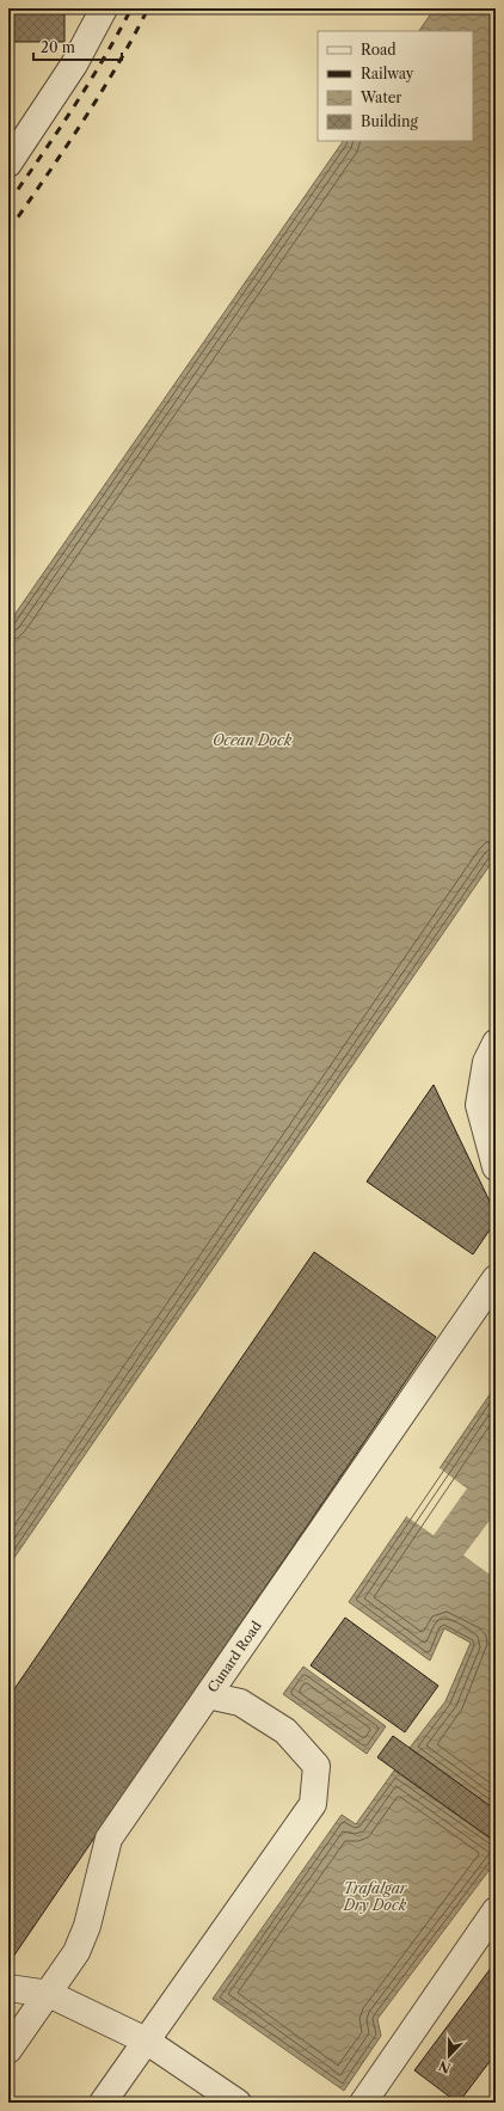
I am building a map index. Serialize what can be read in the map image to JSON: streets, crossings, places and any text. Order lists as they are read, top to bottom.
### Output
{
  "streets": {
    "street": ["Cunard Road"]
  },
  "water": ["Ocean Dock", "Trafalgar Dry Dock"],
  "legend": [
    "Road",
    "Railway",
    "Water",
    "Building"
  ],
  "scale_bar": "20 m",
  "north": "bottom"
}
